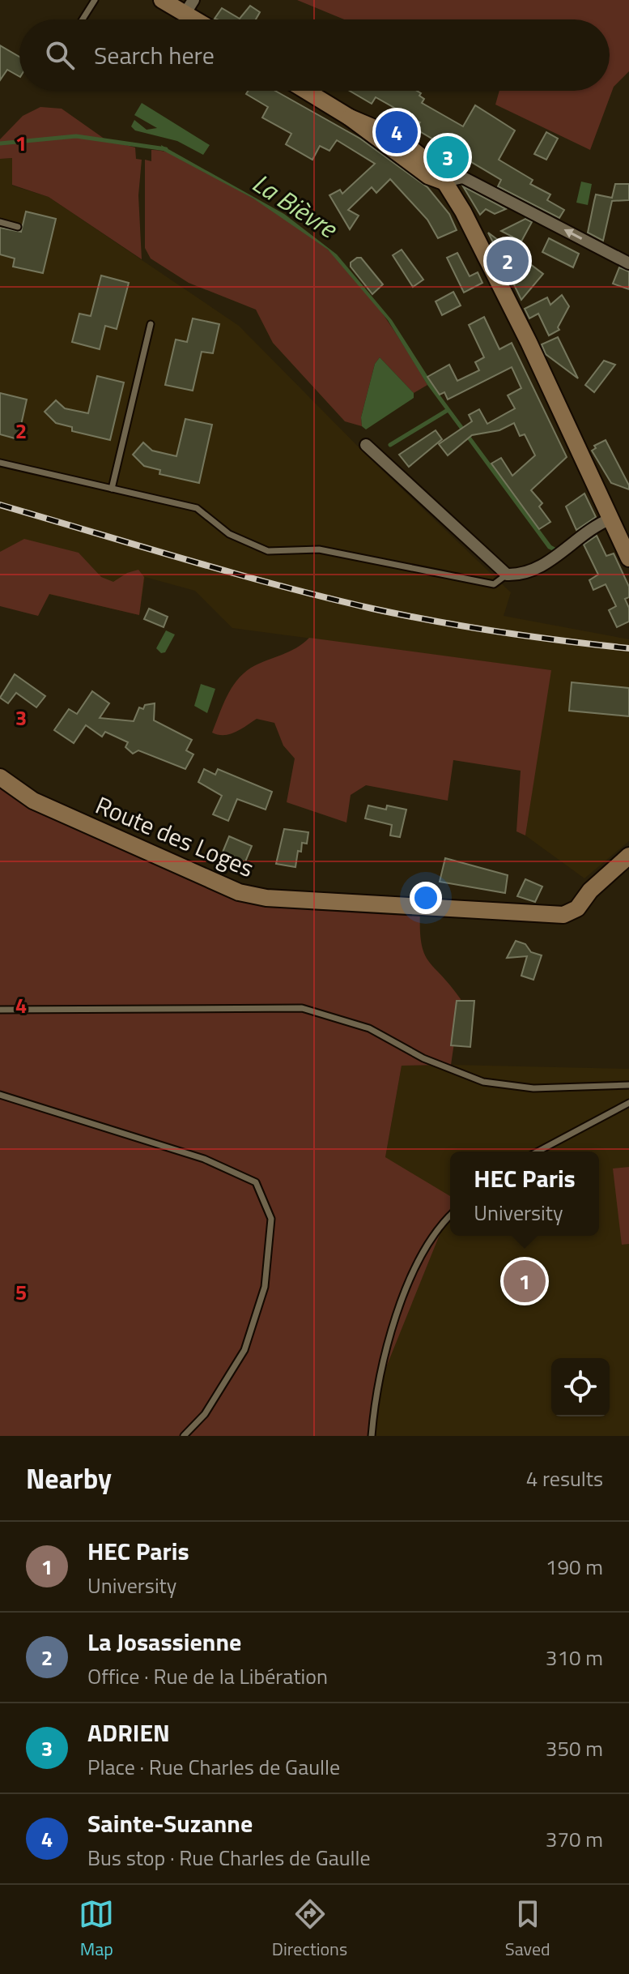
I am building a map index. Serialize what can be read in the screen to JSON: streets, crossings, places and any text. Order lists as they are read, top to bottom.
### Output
{
  "streets": {
    "street": ["Route des Loges"]
  },
  "water": ["La Bièvre"],
  "page": {
    "search": "Search here",
    "pins": [
      "4",
      "3",
      "2",
      "1"
    ],
    "popup": ["HEC Paris", "University"],
    "heading": ["Nearby", "4 results"],
    "list": [
      {
        "mark": "1",
        "name": "HEC Paris",
        "note": "University",
        "value": "190 m"
      },
      {
        "mark": "2",
        "name": "La Josassienne",
        "note": "Office · Rue de la Libération",
        "value": "310 m"
      },
      {
        "mark": "3",
        "name": "ADRIEN",
        "note": "Place · Rue Charles de Gaulle",
        "value": "350 m"
      },
      {
        "mark": "4",
        "name": "Sainte-Suzanne",
        "note": "Bus stop · Rue Charles de Gaulle",
        "value": "370 m"
      }
    ],
    "nav": ["Map", "Directions", "Saved"]
  },
  "grid": {
    "rows": [
      "1",
      "2",
      "3",
      "4",
      "5"
    ]
  }
}
